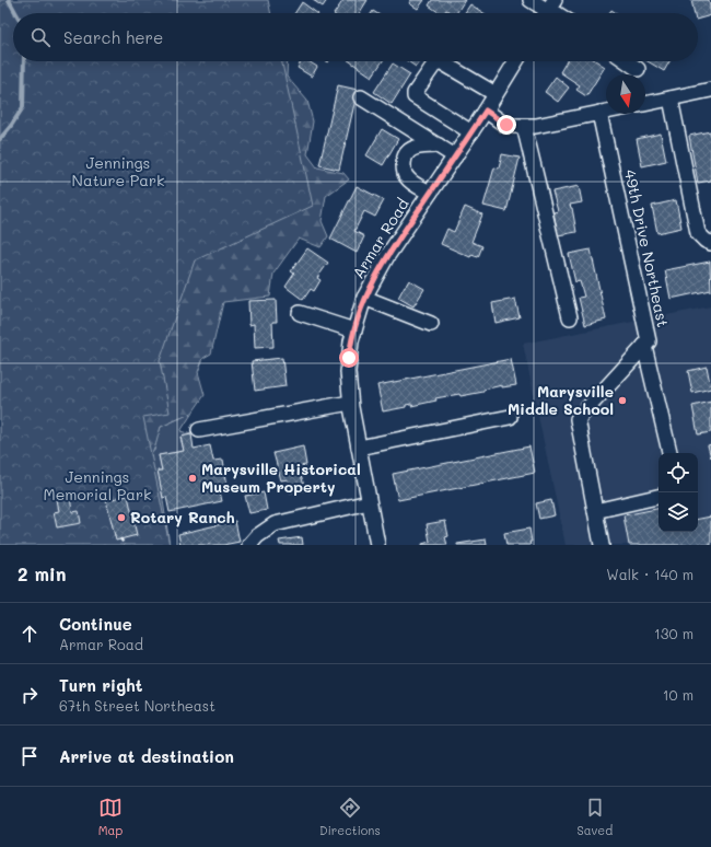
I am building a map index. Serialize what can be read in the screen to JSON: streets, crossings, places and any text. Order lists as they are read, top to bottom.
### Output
{
  "streets": {
    "street": ["Armar Road", "49th Drive Northeast"]
  },
  "parks": ["Jennings Nature Park", "Jennings Memorial Park"],
  "places": ["Marysville Middle School", "Marysville Historical Museum Property", "Rotary Ranch"],
  "north": "bottom",
  "page": {
    "search": "Search here",
    "heading": ["2 min", "Walk · 140 m"],
    "list": [
      ["Continue", "Armar Road", "130 m"],
      ["Turn right", "67th Street Northeast", "10 m"],
      "Arrive at destination"
    ],
    "nav": ["Map", "Directions", "Saved"]
  }
}
